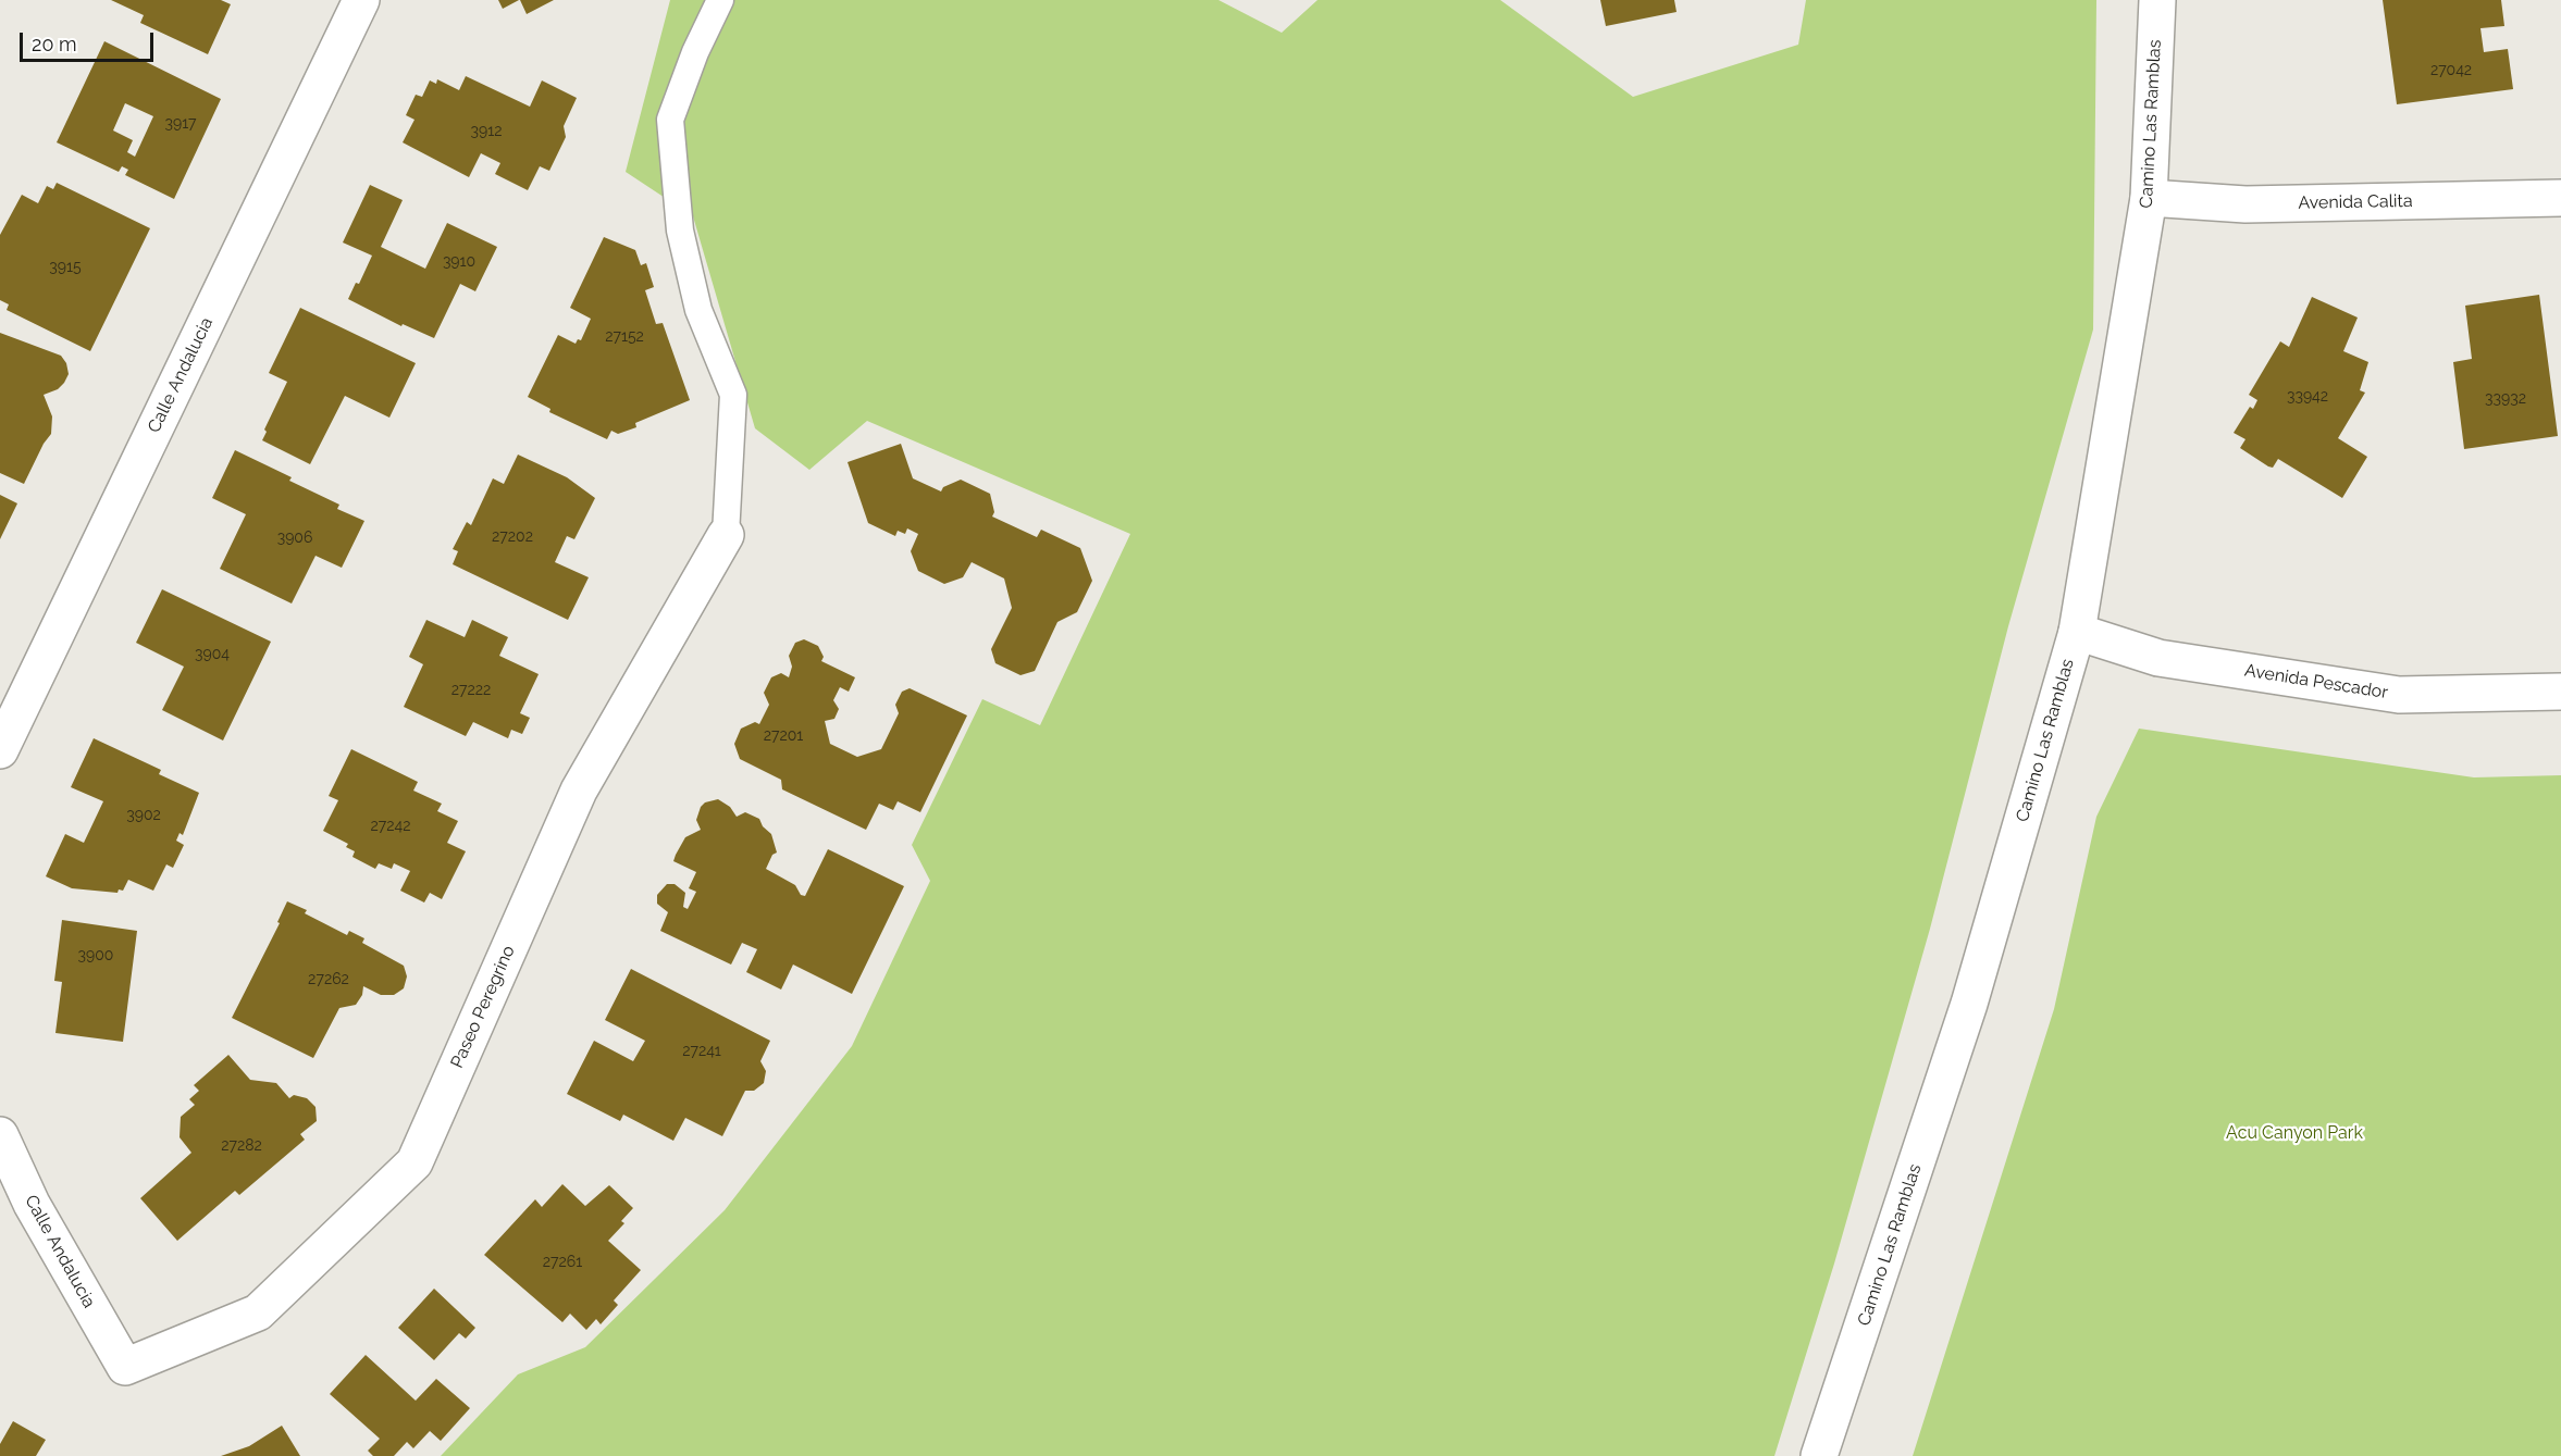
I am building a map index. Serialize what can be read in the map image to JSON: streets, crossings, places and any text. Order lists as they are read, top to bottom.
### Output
{
  "streets": {
    "street": [
      "Camino Las Ramblas",
      "Avenida Calita",
      "Calle Andalucia",
      "Avenida Pescador",
      "Paseo Peregrino"
    ]
  },
  "crossings": [
    ["Camino Las Ramblas", "Avenida Calita"],
    ["Camino Las Ramblas", "Avenida Pescador"],
    ["Calle Andalucia", "Paseo Peregrino"]
  ],
  "parks": ["Acu Canyon Park"],
  "house_numbers": [
    "27042",
    "3917",
    "3912",
    "3910",
    "3915",
    "27152",
    "33942",
    "33932",
    "27202",
    "3906",
    "3904",
    "27222",
    "27201",
    "3902",
    "27242",
    "3900",
    "27262",
    "27241",
    "27282",
    "27261"
  ],
  "scale_bar": "20 m"
}
